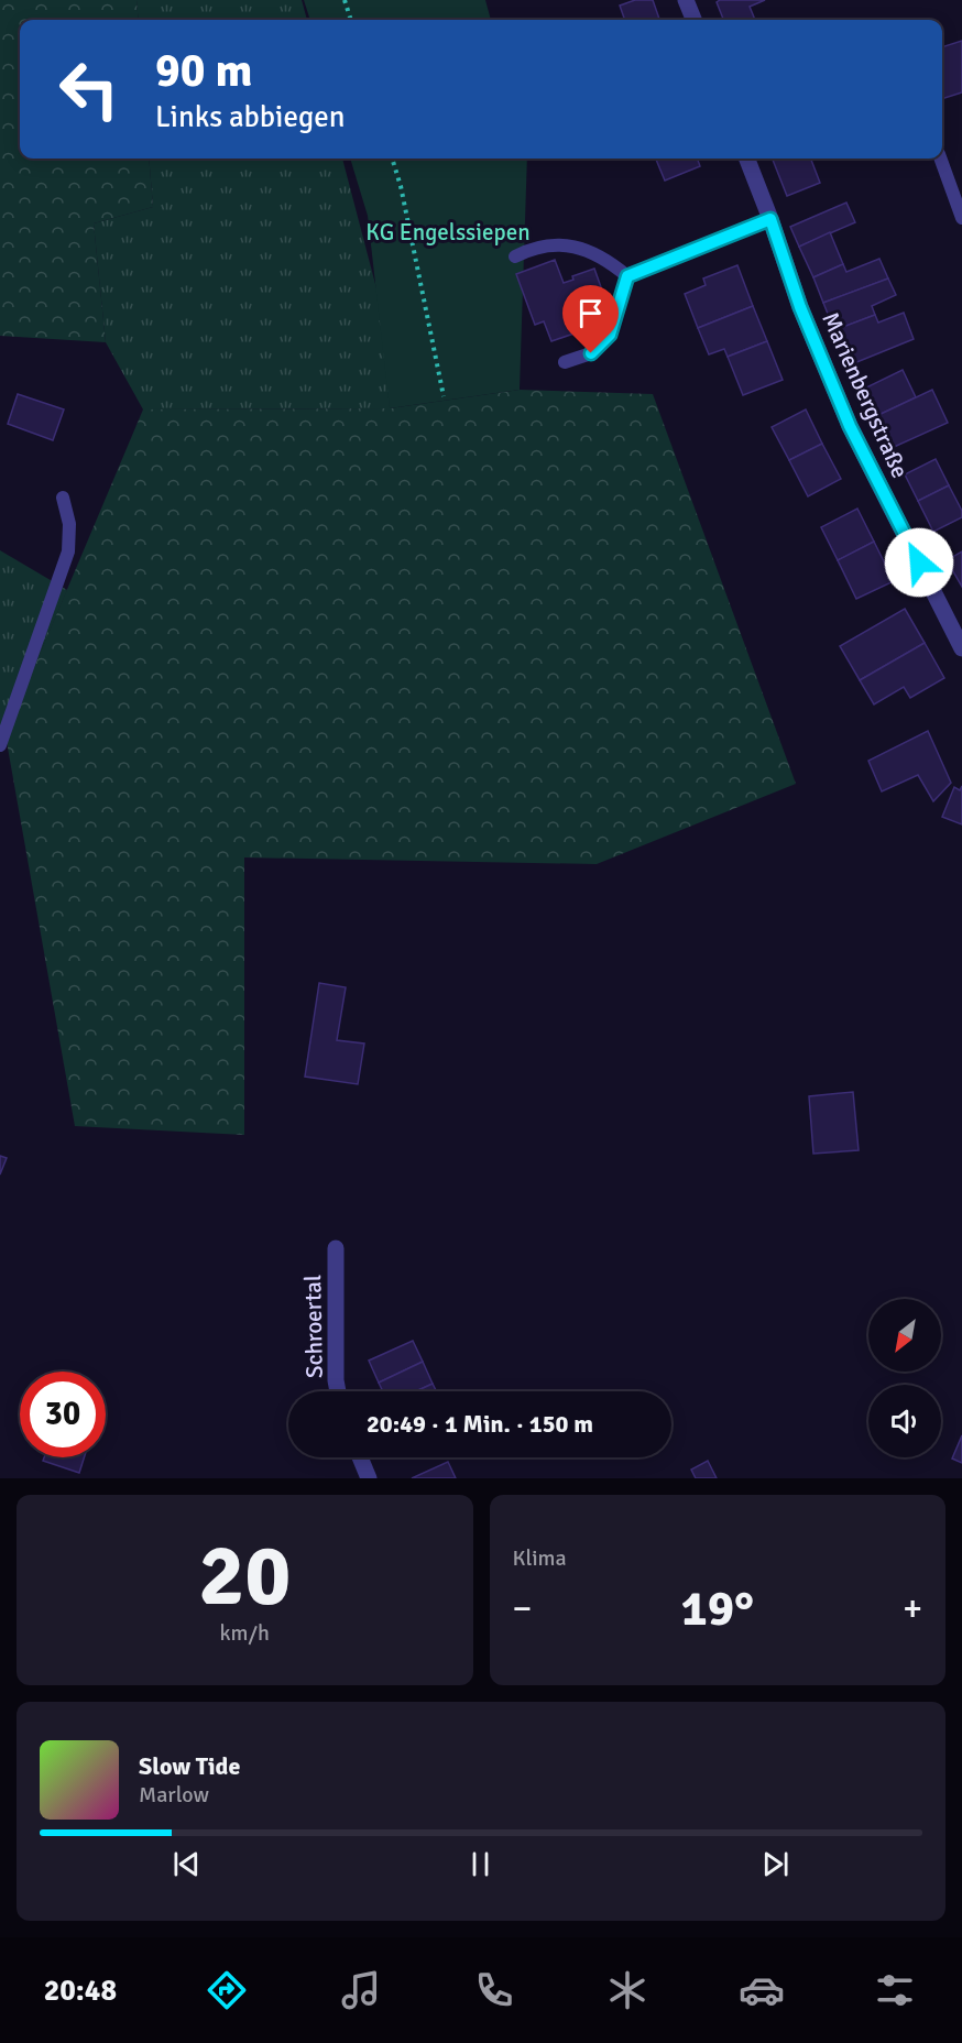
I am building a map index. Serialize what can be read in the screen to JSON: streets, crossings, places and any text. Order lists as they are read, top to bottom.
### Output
{
  "streets": {
    "street": ["Marienbergstraße", "Schroertal"]
  },
  "parks": ["KG Engelssiepen"],
  "north": "bottom left",
  "page": {
    "turn": ["90 m", "Links abbiegen"],
    "limit": "30",
    "trip": "20:49 · 1 Min. · 150 m",
    "tile": [
      ["20", "km/h"],
      "Klima"
    ],
    "heat": ["−", "19°", "+"],
    "song": ["Slow Tide", "Marlow"],
    "tabs": "20:48"
  }
}
